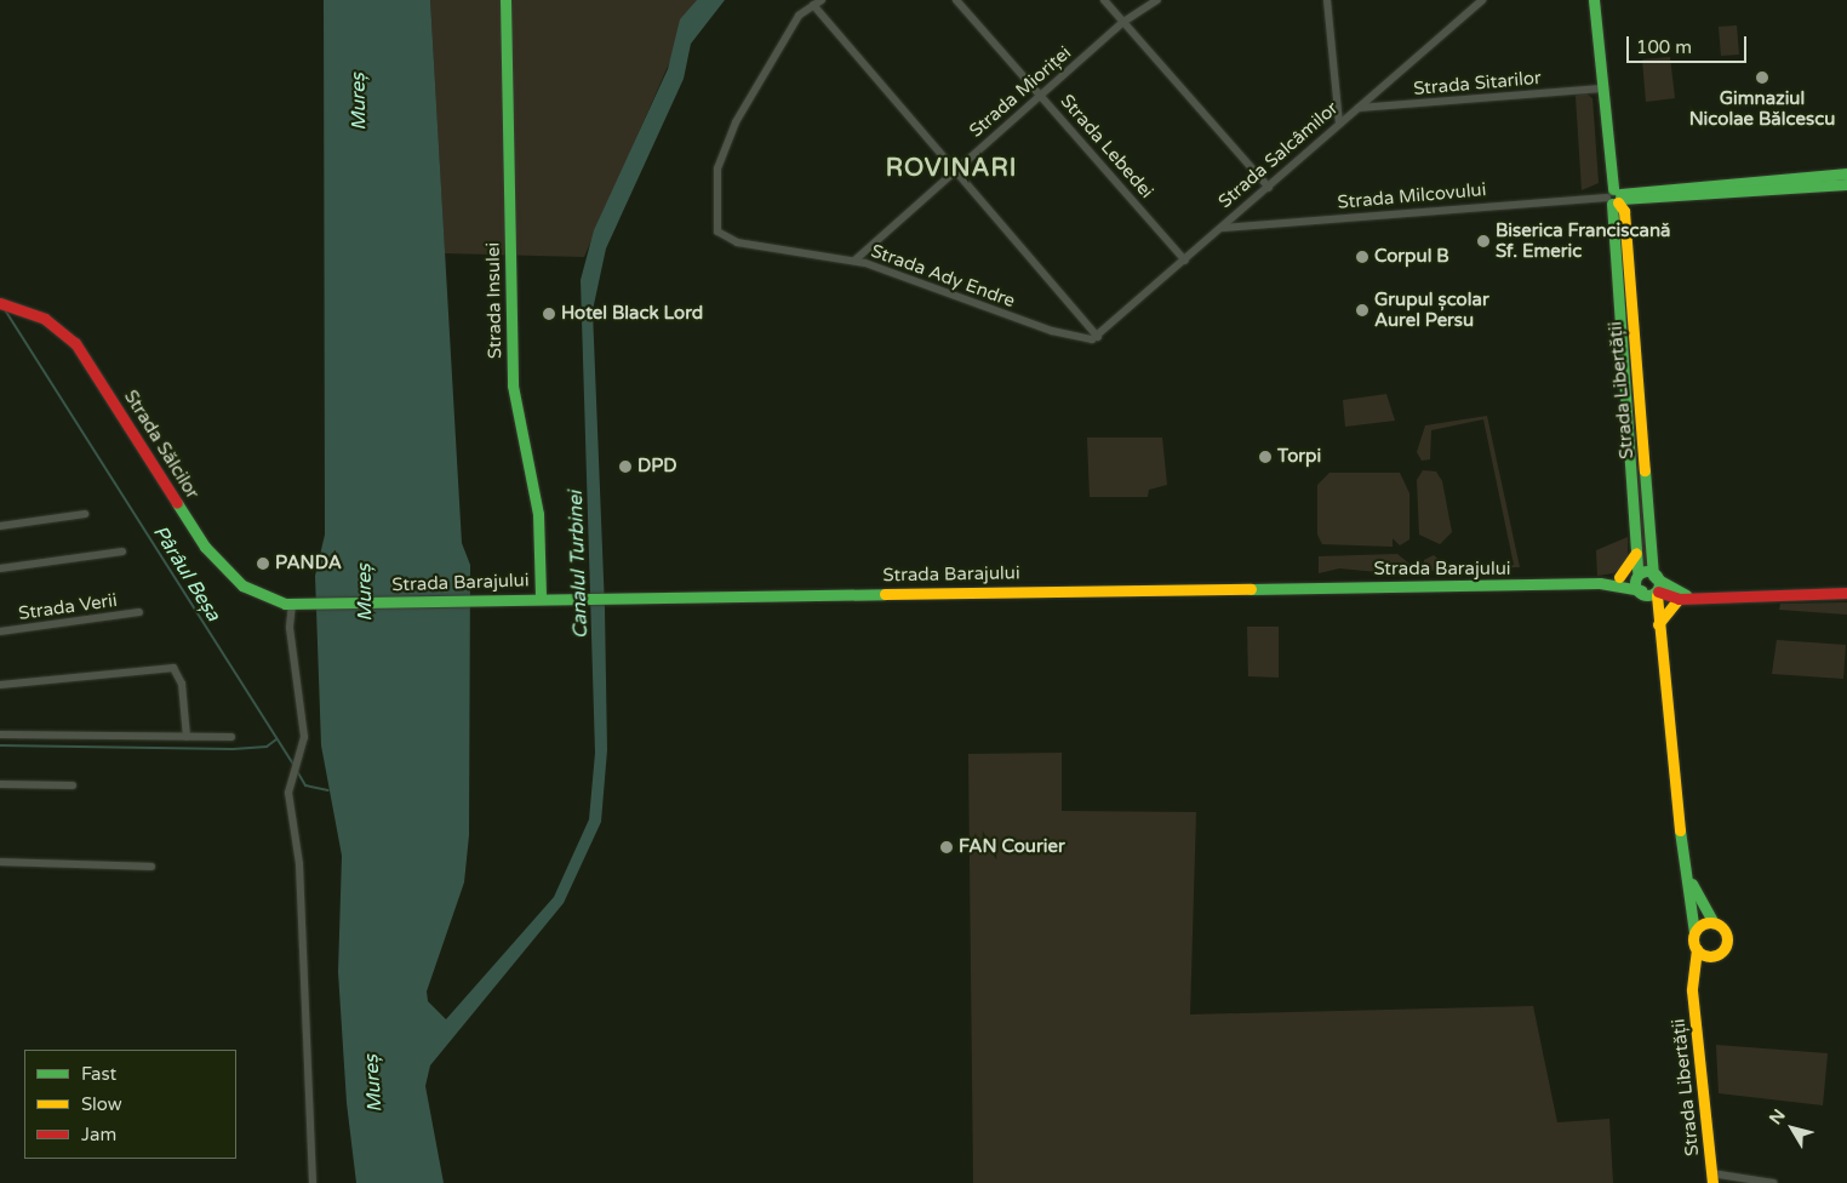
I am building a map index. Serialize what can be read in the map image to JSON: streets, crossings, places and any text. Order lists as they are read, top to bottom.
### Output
{
  "streets": {
    "main road": [
      "Strada Insulei",
      "Strada Libertății",
      "Strada Sălcilor",
      "Strada Barajului"
    ],
    "street": [
      "Strada Sitarilor",
      "Strada Mioriței",
      "Strada Lebedei",
      "Strada Salcâmilor",
      "Strada Milcovului",
      "Strada Ady Endre",
      "Strada Verii"
    ]
  },
  "crossings": [
    ["Strada Sitarilor", "Strada Salcâmilor"],
    ["Strada Sitarilor", "Strada Libertății"],
    ["Strada Mioriței", "Strada Lebedei"],
    ["Strada Mioriței", "Strada Ady Endre"],
    ["Strada Lebedei", "Strada Salcâmilor"],
    ["Strada Salcâmilor", "Strada Milcovului"],
    ["Strada Salcâmilor", "Strada Ady Endre"],
    ["Strada Milcovului", "Strada Libertății"],
    ["Strada Insulei", "Strada Barajului"],
    ["Strada Libertății", "Strada Barajului"],
    ["Strada Sălcilor", "Strada Barajului"]
  ],
  "districts": ["ROVINARI"],
  "water": ["Mureș", "Canalul Turbinei", "Pârâul Beșa"],
  "places": [
    "Gimnaziul Nicolae Bălcescu",
    "Biserica Franciscană Sf. Emeric",
    "Corpul B",
    "Grupul școlar Aurel Persu",
    "Hotel Black Lord",
    "Torpi",
    "DPD",
    "PANDA",
    "FAN Courier"
  ],
  "legend": ["Fast", "Slow", "Jam"],
  "scale_bar": "100 m",
  "north": "top left"
}
